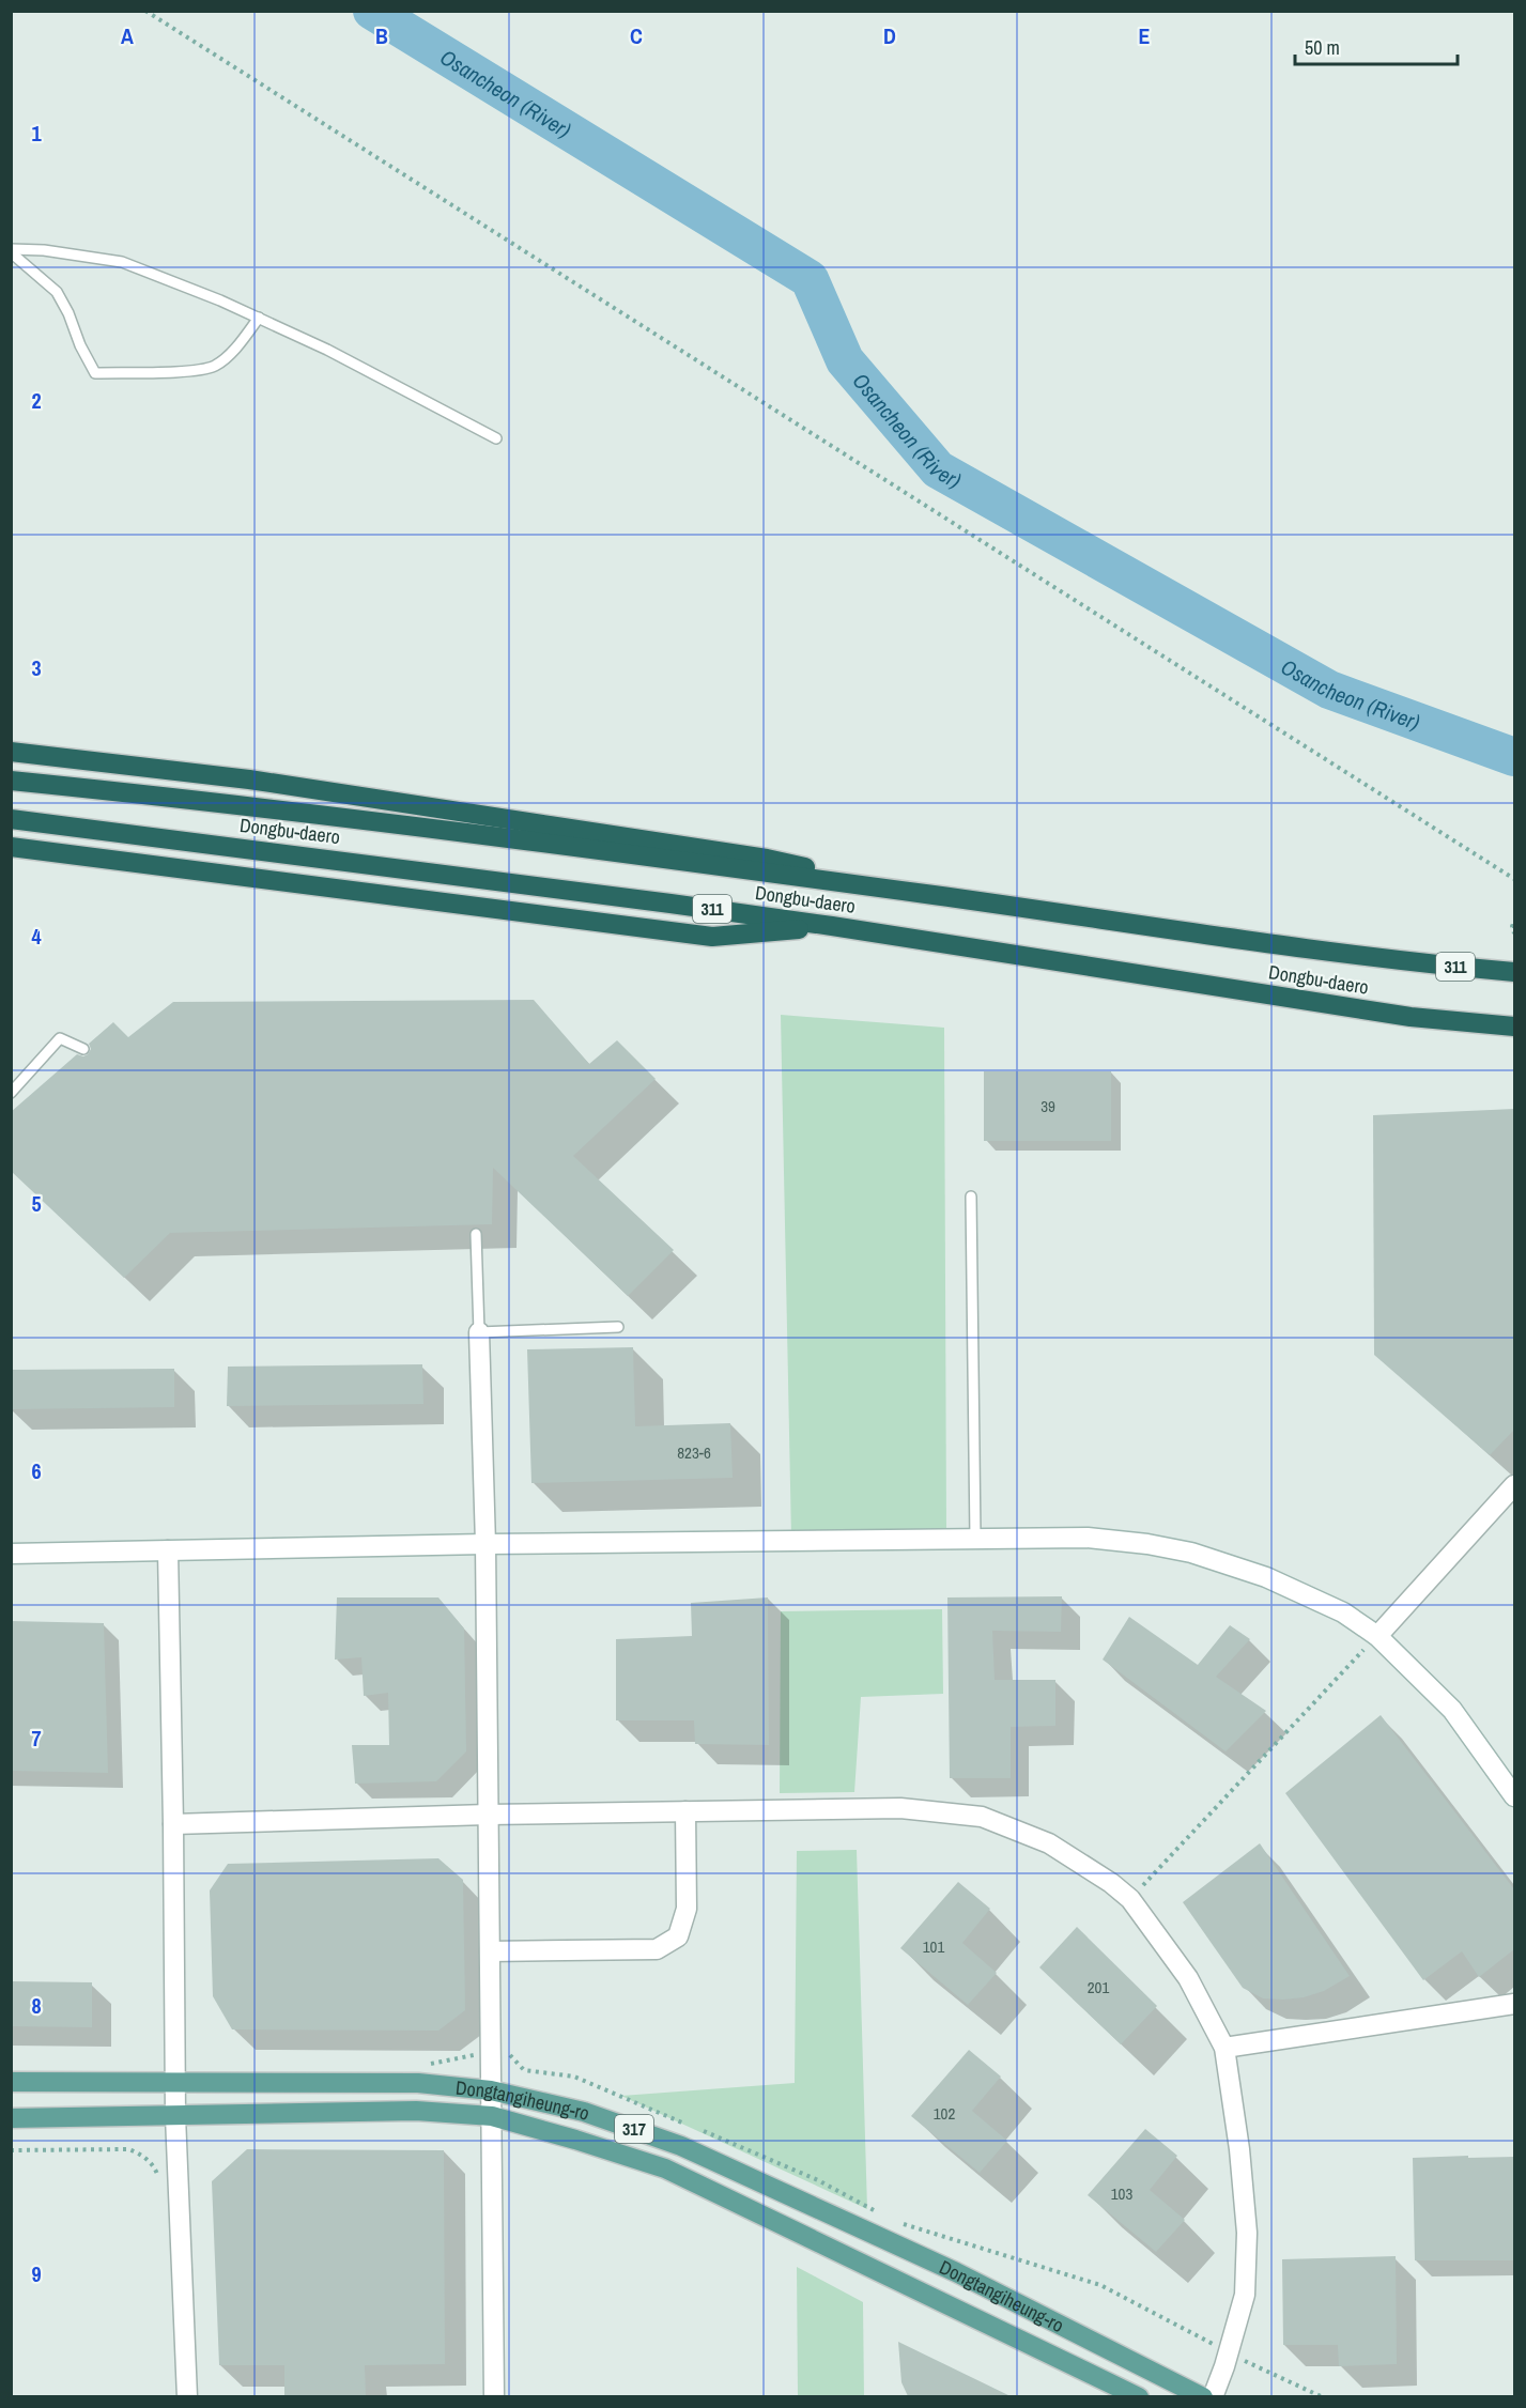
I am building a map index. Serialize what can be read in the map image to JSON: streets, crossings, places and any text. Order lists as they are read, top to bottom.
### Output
{
  "streets": {
    "highway": ["Dongbu-daero", "311"],
    "main road": ["Dongtangiheung-ro", "317"]
  },
  "water": ["Osancheon (River)"],
  "house_numbers": [
    "39",
    "823-6",
    "101",
    "201",
    "102",
    "103"
  ],
  "scale_bar": "50 m",
  "grid": {
    "columns": [
      "A",
      "B",
      "C",
      "D",
      "E"
    ],
    "rows": [
      "1",
      "2",
      "3",
      "4",
      "5",
      "6",
      "7",
      "8",
      "9"
    ]
  }
}
